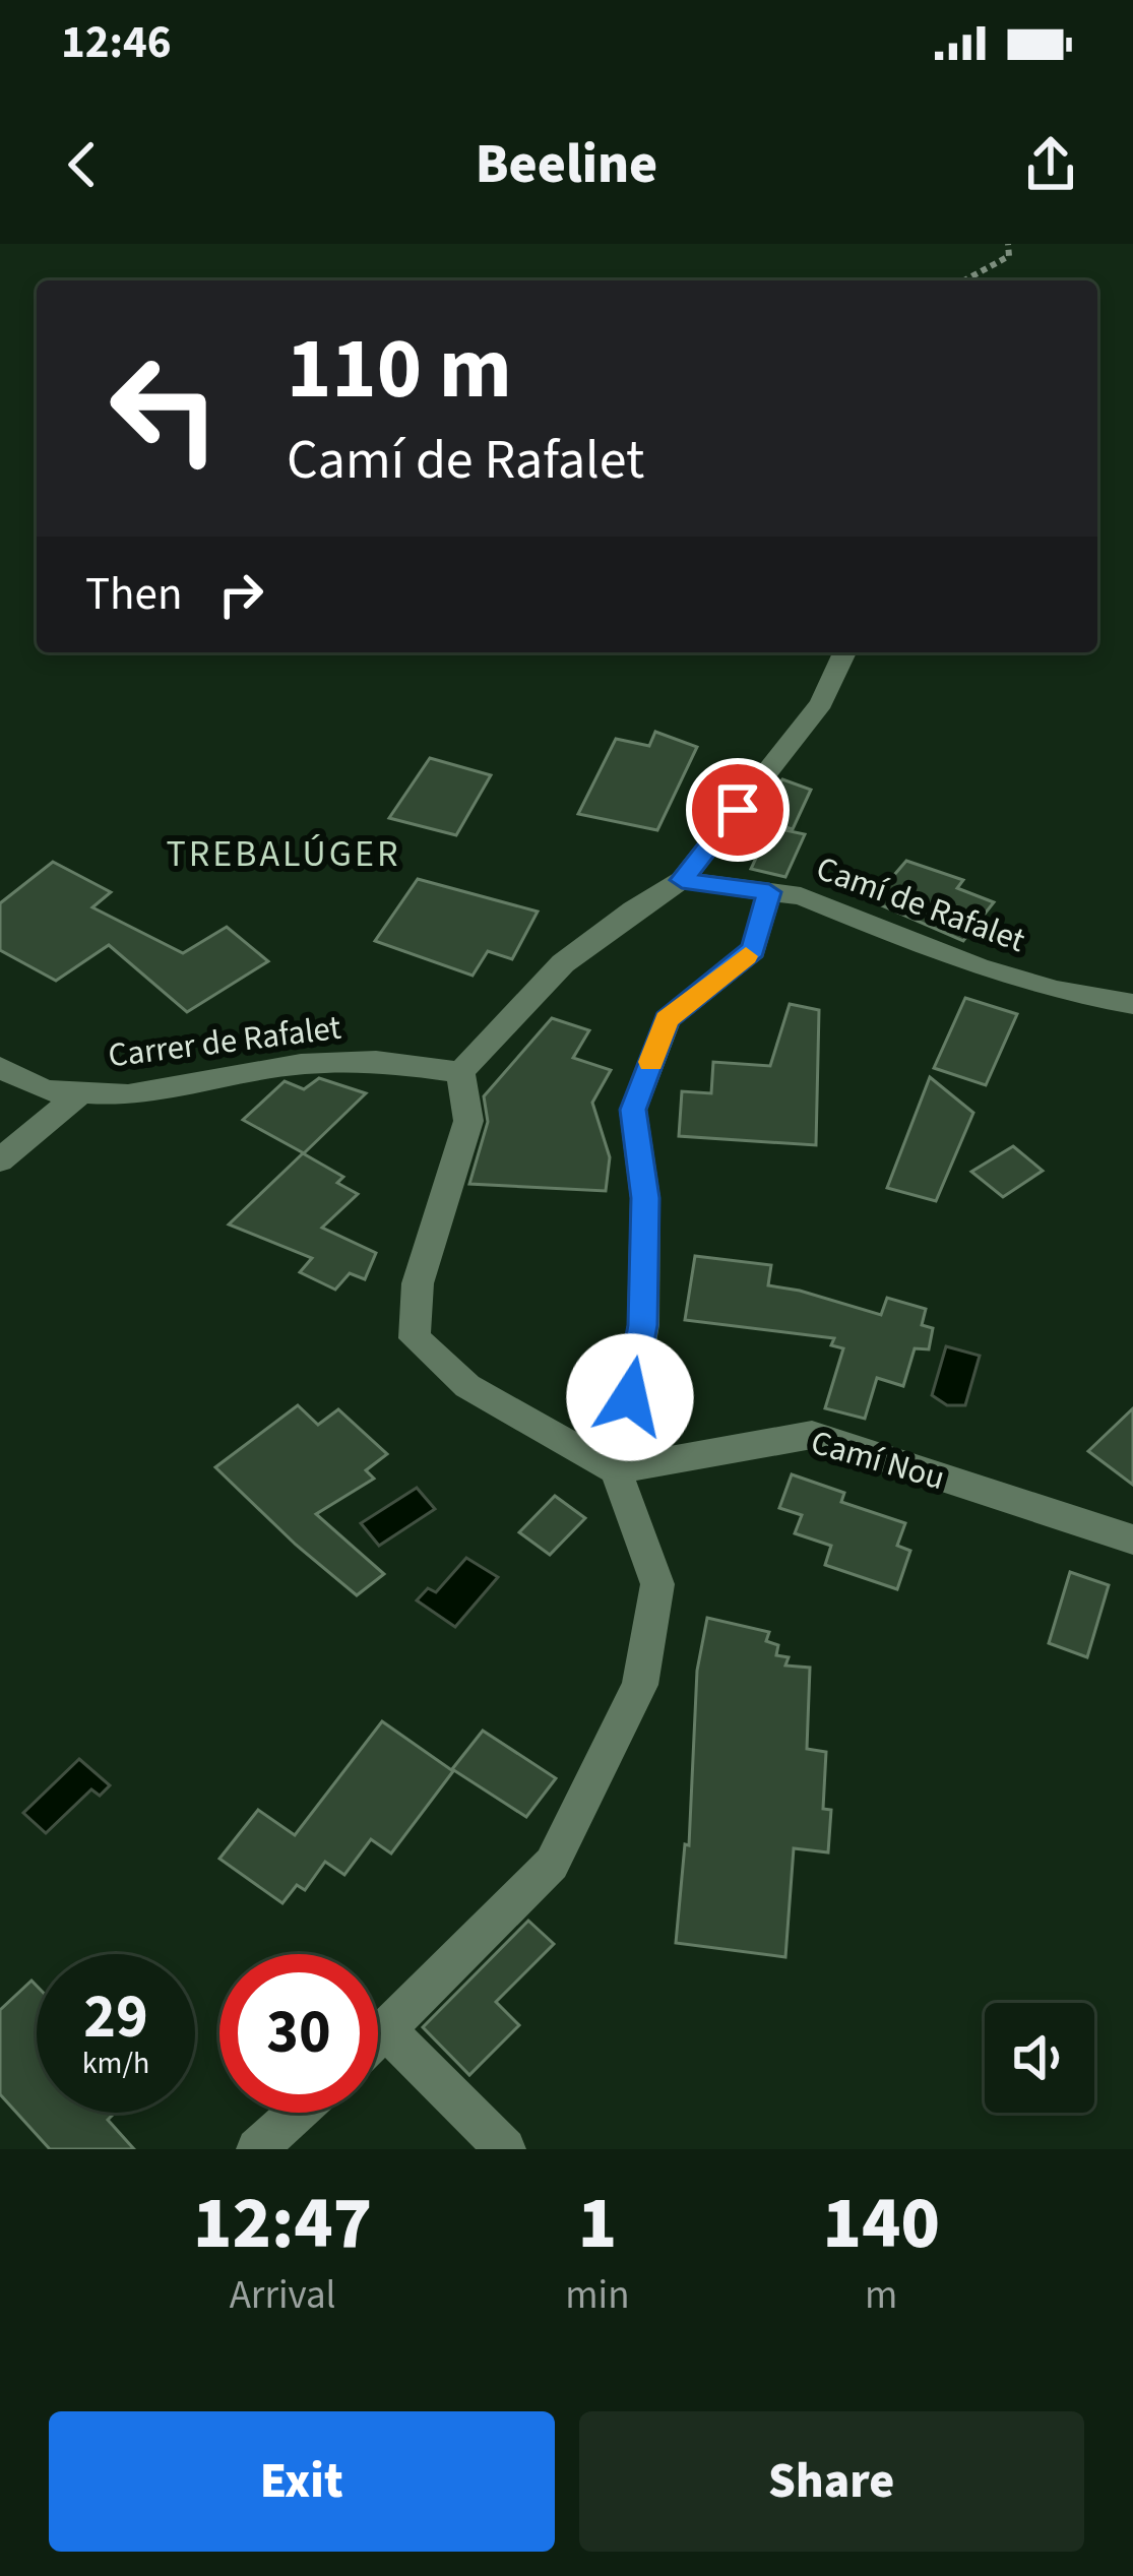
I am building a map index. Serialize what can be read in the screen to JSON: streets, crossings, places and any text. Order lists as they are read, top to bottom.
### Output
{
  "streets": {
    "street": ["Camí de Rafalet", "Carrer de Rafalet", "Camí Nou"]
  },
  "districts": ["TREBALÚGER"],
  "page": {
    "status": "12:46",
    "header": "Beeline",
    "turn": ["110 m", "Camí de Rafalet"],
    "then": "Then",
    "speed": "29 km/h",
    "limit": "30",
    "eta": [
      "12:47",
      "Arrival",
      "1",
      "min",
      "140",
      "m"
    ],
    "buttons": ["Exit", "Share"]
  }
}
